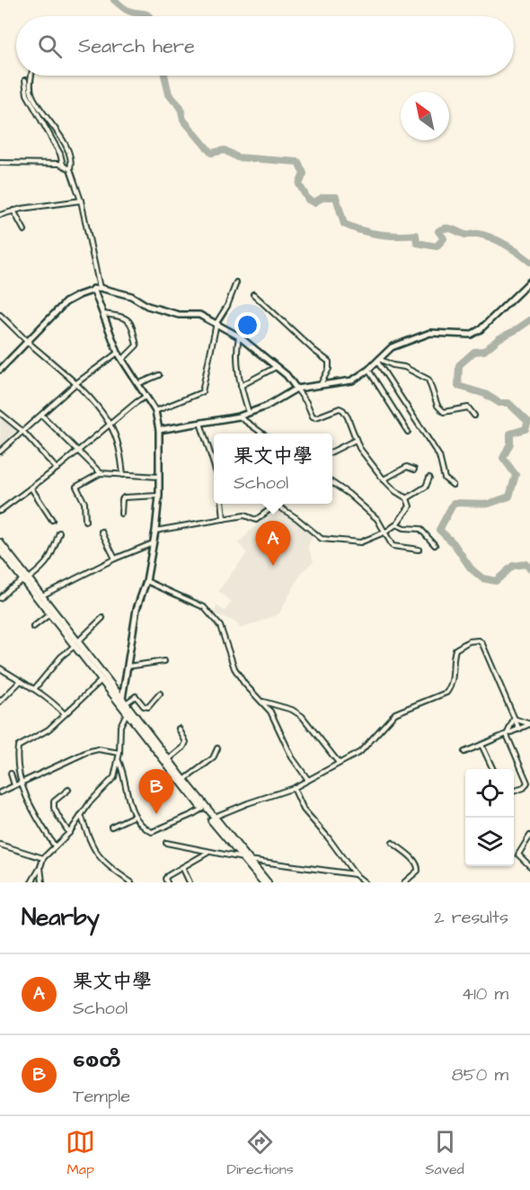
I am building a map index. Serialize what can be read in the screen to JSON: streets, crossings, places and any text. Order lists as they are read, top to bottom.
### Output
{
  "north": "top left",
  "page": {
    "search": "Search here",
    "popup": ["果文中學", "School"],
    "pins": ["A", "B"],
    "heading": ["Nearby", "2 results"],
    "list": [
      {
        "mark": "A",
        "name": "果文中學",
        "note": "School",
        "value": "410 m"
      },
      {
        "mark": "B",
        "name": "စေတီ",
        "note": "Temple",
        "value": "850 m"
      }
    ],
    "nav": ["Map", "Directions", "Saved"]
  }
}
